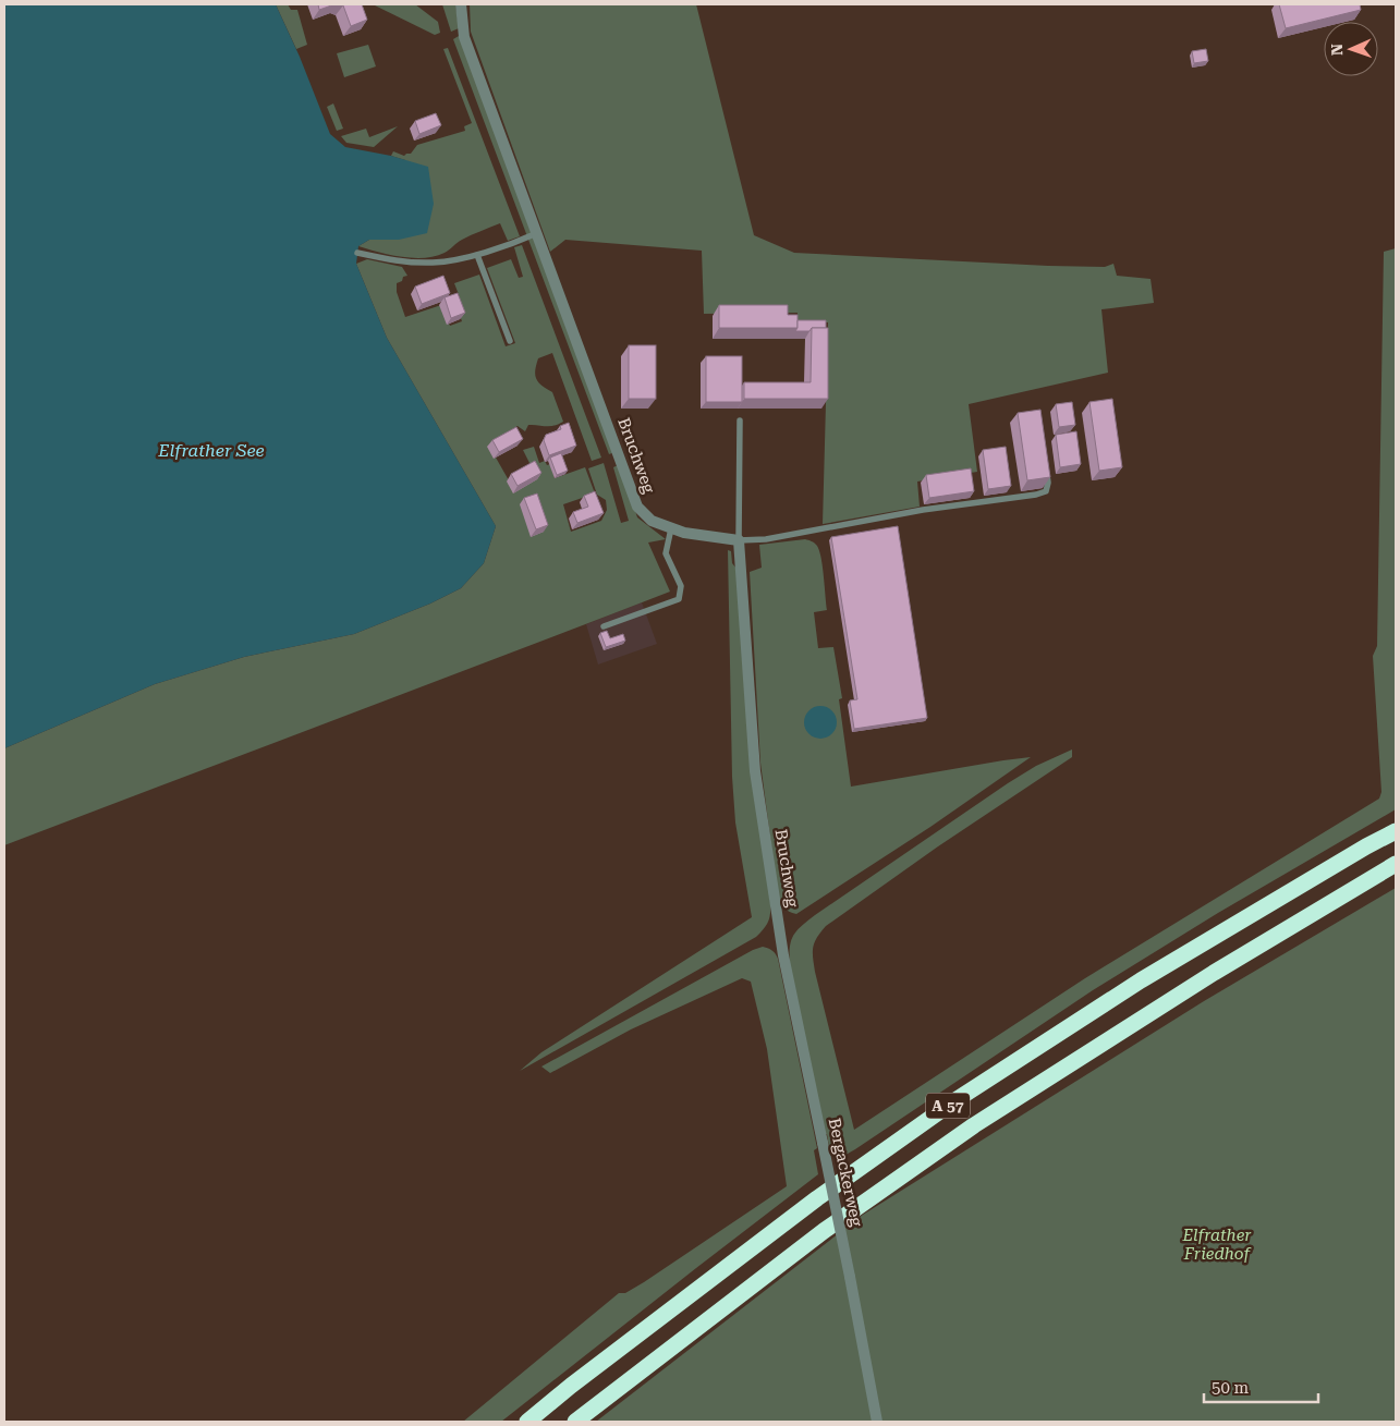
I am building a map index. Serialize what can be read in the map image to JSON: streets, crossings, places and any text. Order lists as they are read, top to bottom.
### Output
{
  "streets": {
    "highway": ["A 57"],
    "street": ["Bruchweg", "Bergackerweg"]
  },
  "crossings": [
    ["Bruchweg", "Bergackerweg"]
  ],
  "water": ["Elfrather See"],
  "parks": ["Elfrather Friedhof"],
  "scale_bar": "50 m",
  "north": "left"
}
